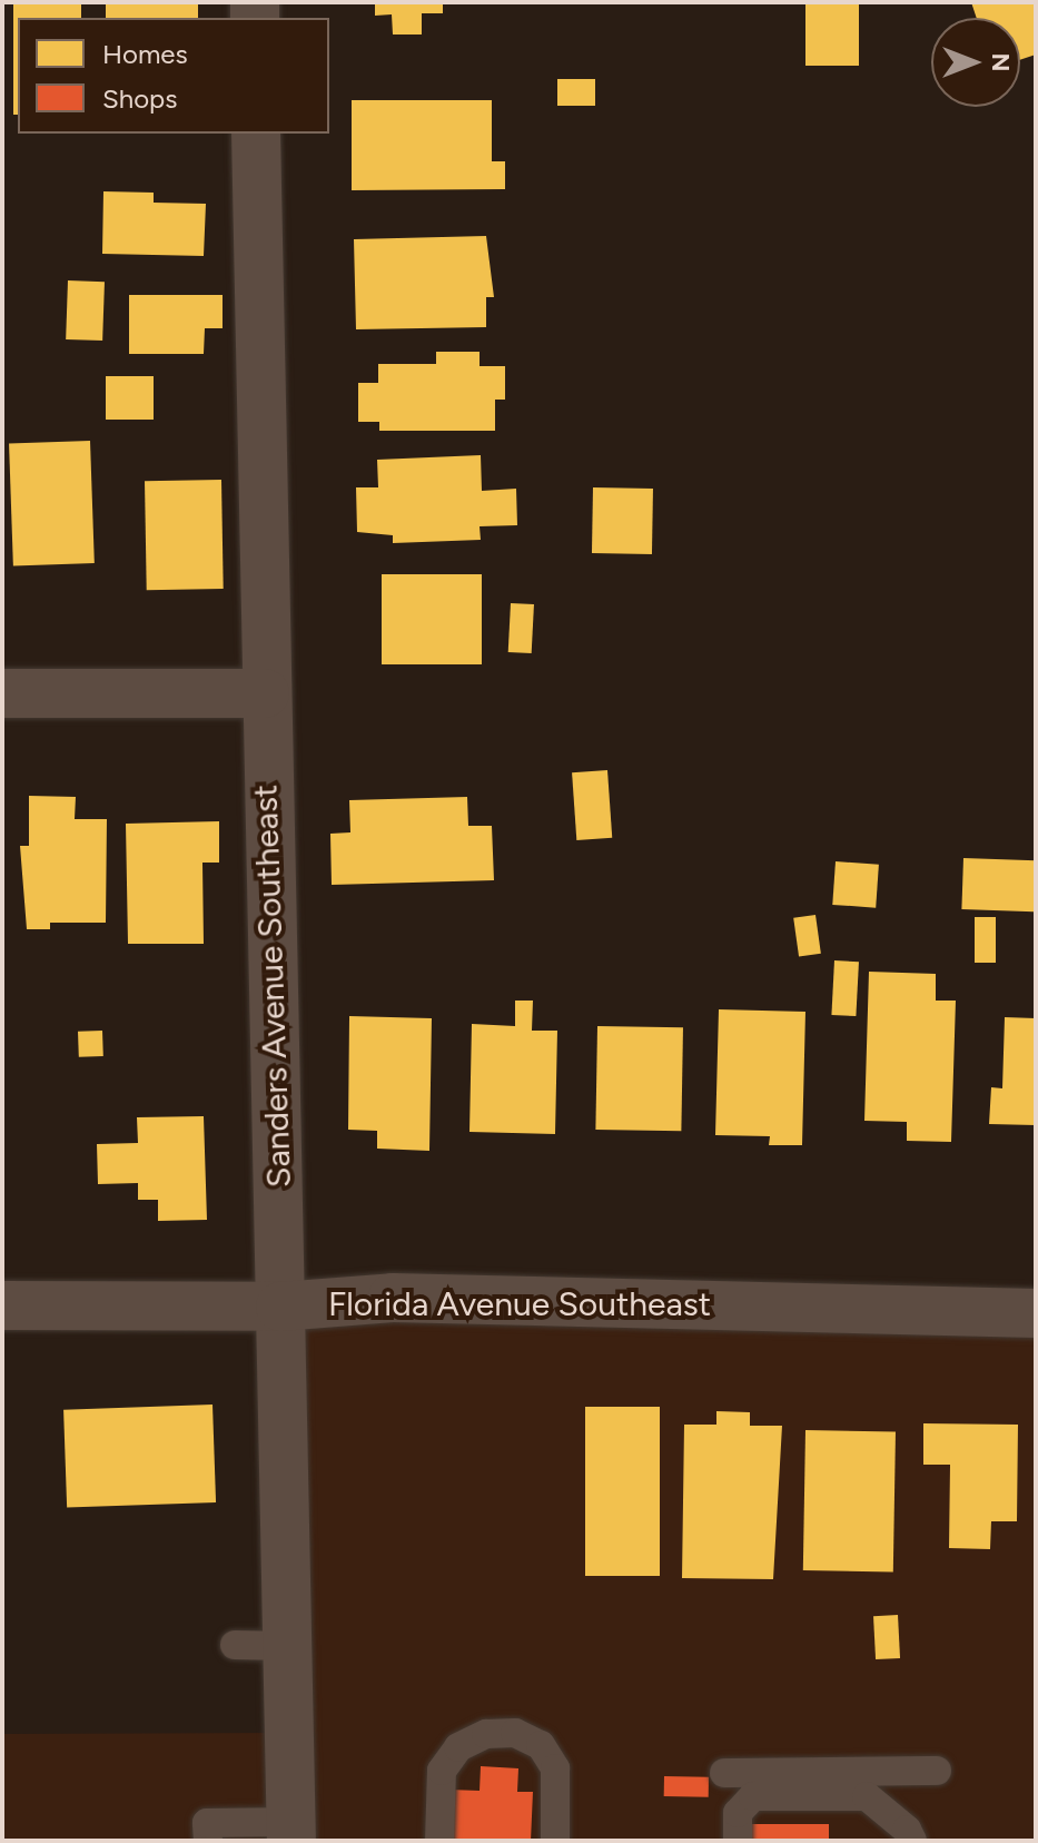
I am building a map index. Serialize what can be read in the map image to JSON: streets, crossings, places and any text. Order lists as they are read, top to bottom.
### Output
{
  "streets": {
    "street": ["Sanders Avenue Southeast", "Florida Avenue Southeast"]
  },
  "crossings": [
    ["Sanders Avenue Southeast", "Florida Avenue Southeast"]
  ],
  "legend": ["Homes", "Shops"],
  "north": "right"
}
